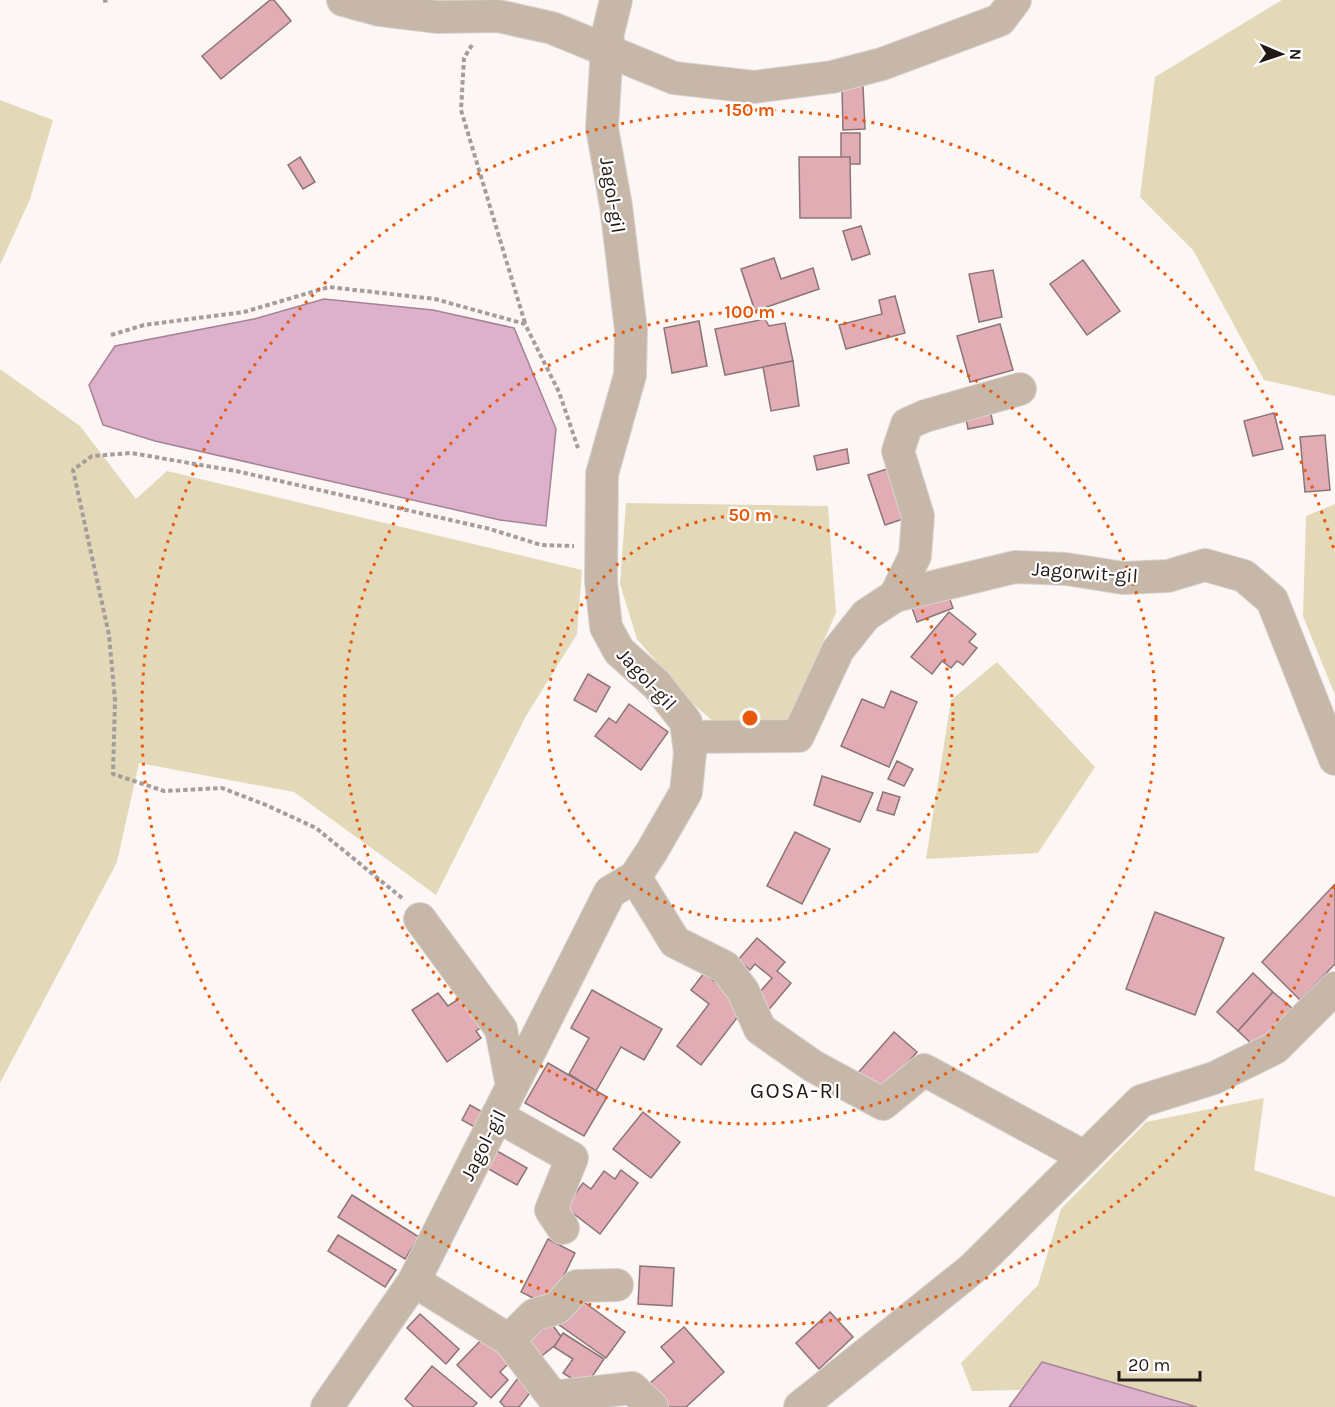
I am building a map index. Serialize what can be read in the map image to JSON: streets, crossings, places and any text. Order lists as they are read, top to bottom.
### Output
{
  "streets": {
    "street": ["Jagol-gil", "Jagorwit-gil"]
  },
  "crossings": [
    ["Jagol-gil", "Jagorwit-gil"]
  ],
  "districts": ["GOSA-RI"],
  "scale_bar": "20 m",
  "north": "right",
  "rings": ["150 m", "100 m", "50 m"]
}
